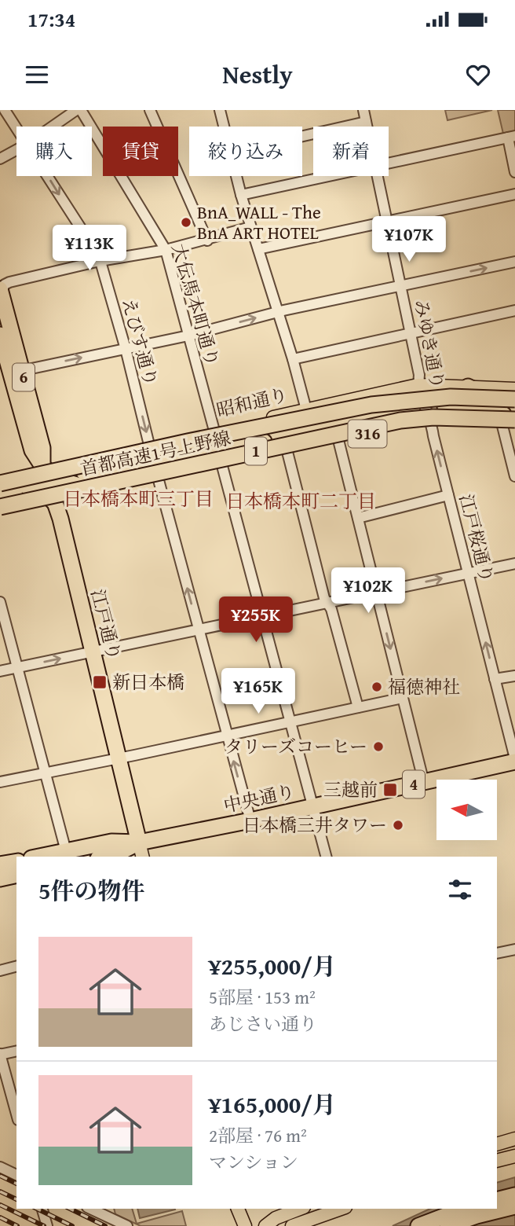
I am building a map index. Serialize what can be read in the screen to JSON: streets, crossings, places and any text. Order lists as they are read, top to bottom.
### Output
{
  "streets": {
    "highway": [
      "6",
      "昭和通り",
      "1",
      "首都高速1号上野線",
      "江戸通り",
      "4",
      "中央通り"
    ],
    "main road": ["316"],
    "street": [
      "大伝馬本町通り",
      "えびす通り",
      "みゆき通り",
      "江戸桜通り"
    ]
  },
  "crossings": [
    ["大伝馬本町通り", "昭和通り"],
    ["えびす通り", "昭和通り"],
    ["みゆき通り", "昭和通り"],
    ["みゆき通り", "316"],
    ["みゆき通り", "江戸桜通り"],
    ["昭和通り", "江戸通り"],
    ["316", "首都高速1号上野線"],
    ["316", "江戸桜通り"],
    ["江戸桜通り", "中央通り"],
    ["江戸通り", "中央通り"]
  ],
  "one_way": ["えびす通り", "江戸桜通り"],
  "districts": ["日本橋本町三丁目", "日本橋本町二丁目"],
  "places": {
    "other": [
      "BnA_WALL - The BnA ART HOTEL",
      "福徳神社",
      "タリーズコーヒー",
      "日本橋三井タワー"
    ],
    "transit": ["新日本橋", "三越前"]
  },
  "north": "left",
  "page": {
    "status": "17:34",
    "header": "Nestly",
    "chip": [
      "購入",
      "賃貸",
      "絞り込み",
      "新着"
    ],
    "price": [
      "¥107K",
      "¥113K",
      "¥102K",
      "¥255K",
      "¥165K"
    ],
    "heading": "5件の物件",
    "list": [
      {
        "name": "¥255,000/月",
        "note": "5部屋 · 153 m² · あじさい通り"
      },
      {
        "name": "¥165,000/月",
        "note": "2部屋 · 76 m² · マンション"
      }
    ]
  }
}
